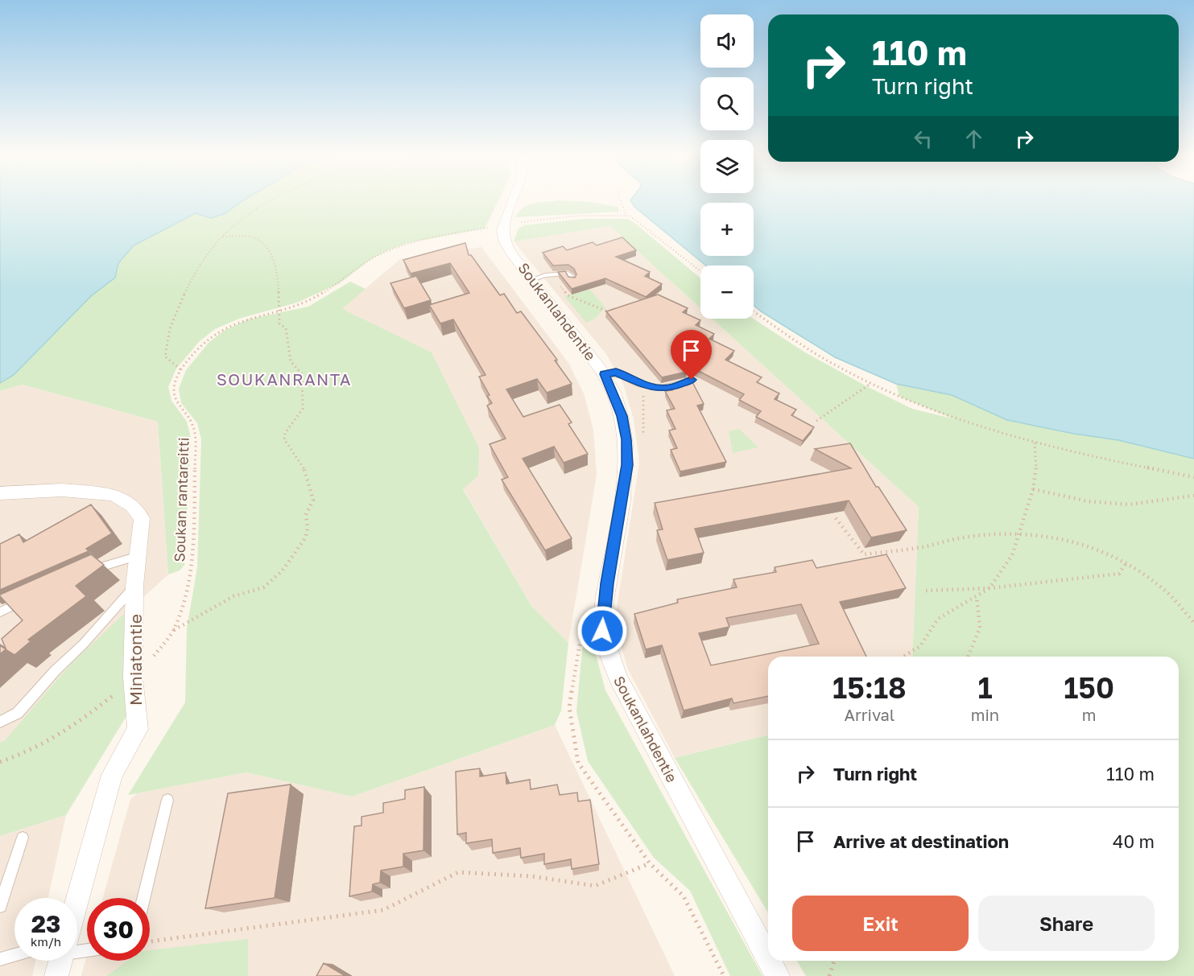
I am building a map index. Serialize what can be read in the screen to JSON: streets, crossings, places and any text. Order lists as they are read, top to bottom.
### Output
{
  "streets": {
    "street": ["Soukanlahdentie", "Miniatontie"],
    "path": ["Soukan rantareitti"]
  },
  "districts": ["SOUKANRANTA"],
  "page": {
    "map_buttons": ["+", "−"],
    "turn": ["110 m", "Turn right"],
    "eta": [
      "15:18",
      "Arrival",
      "1",
      "min",
      "150",
      "m"
    ],
    "list": [
      {
        "name": "Turn right",
        "value": "110 m"
      },
      {
        "name": "Arrive at destination",
        "value": "40 m"
      }
    ],
    "buttons": ["Exit", "Share"],
    "speed": "23 km/h",
    "limit": "30"
  }
}
